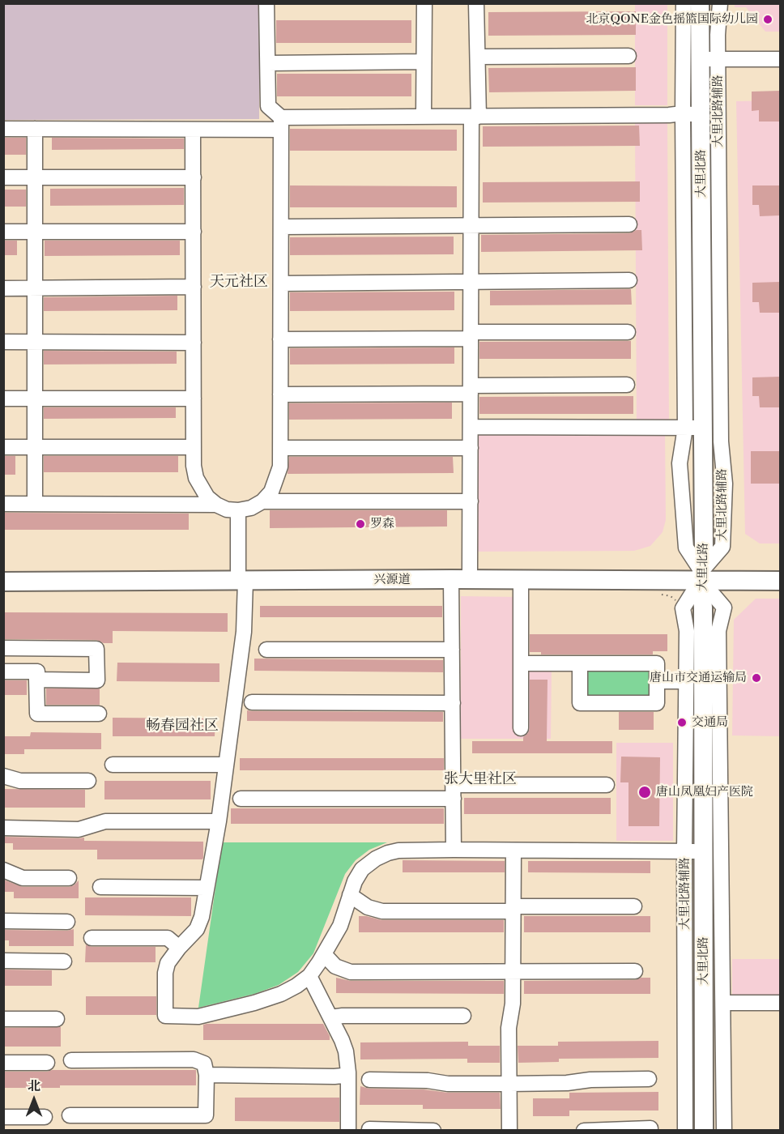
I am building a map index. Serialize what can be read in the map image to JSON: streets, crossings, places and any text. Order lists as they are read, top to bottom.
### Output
{
  "streets": {
    "main road": ["大里北路", "兴源道"],
    "street": ["大里北路辅路"]
  },
  "crossings": [
    ["大里北路辅路", "大里北路"],
    ["大里北路辅路", "兴源道"],
    ["大里北路", "兴源道"]
  ],
  "districts": ["天元社区", "畅春园社区", "张大里社区"],
  "places": [
    "北京QONE金色摇篮国际幼儿园",
    "罗森",
    "唐山市交通运输局",
    "交通局",
    "唐山凤凰妇产医院"
  ],
  "north": "top"
}
